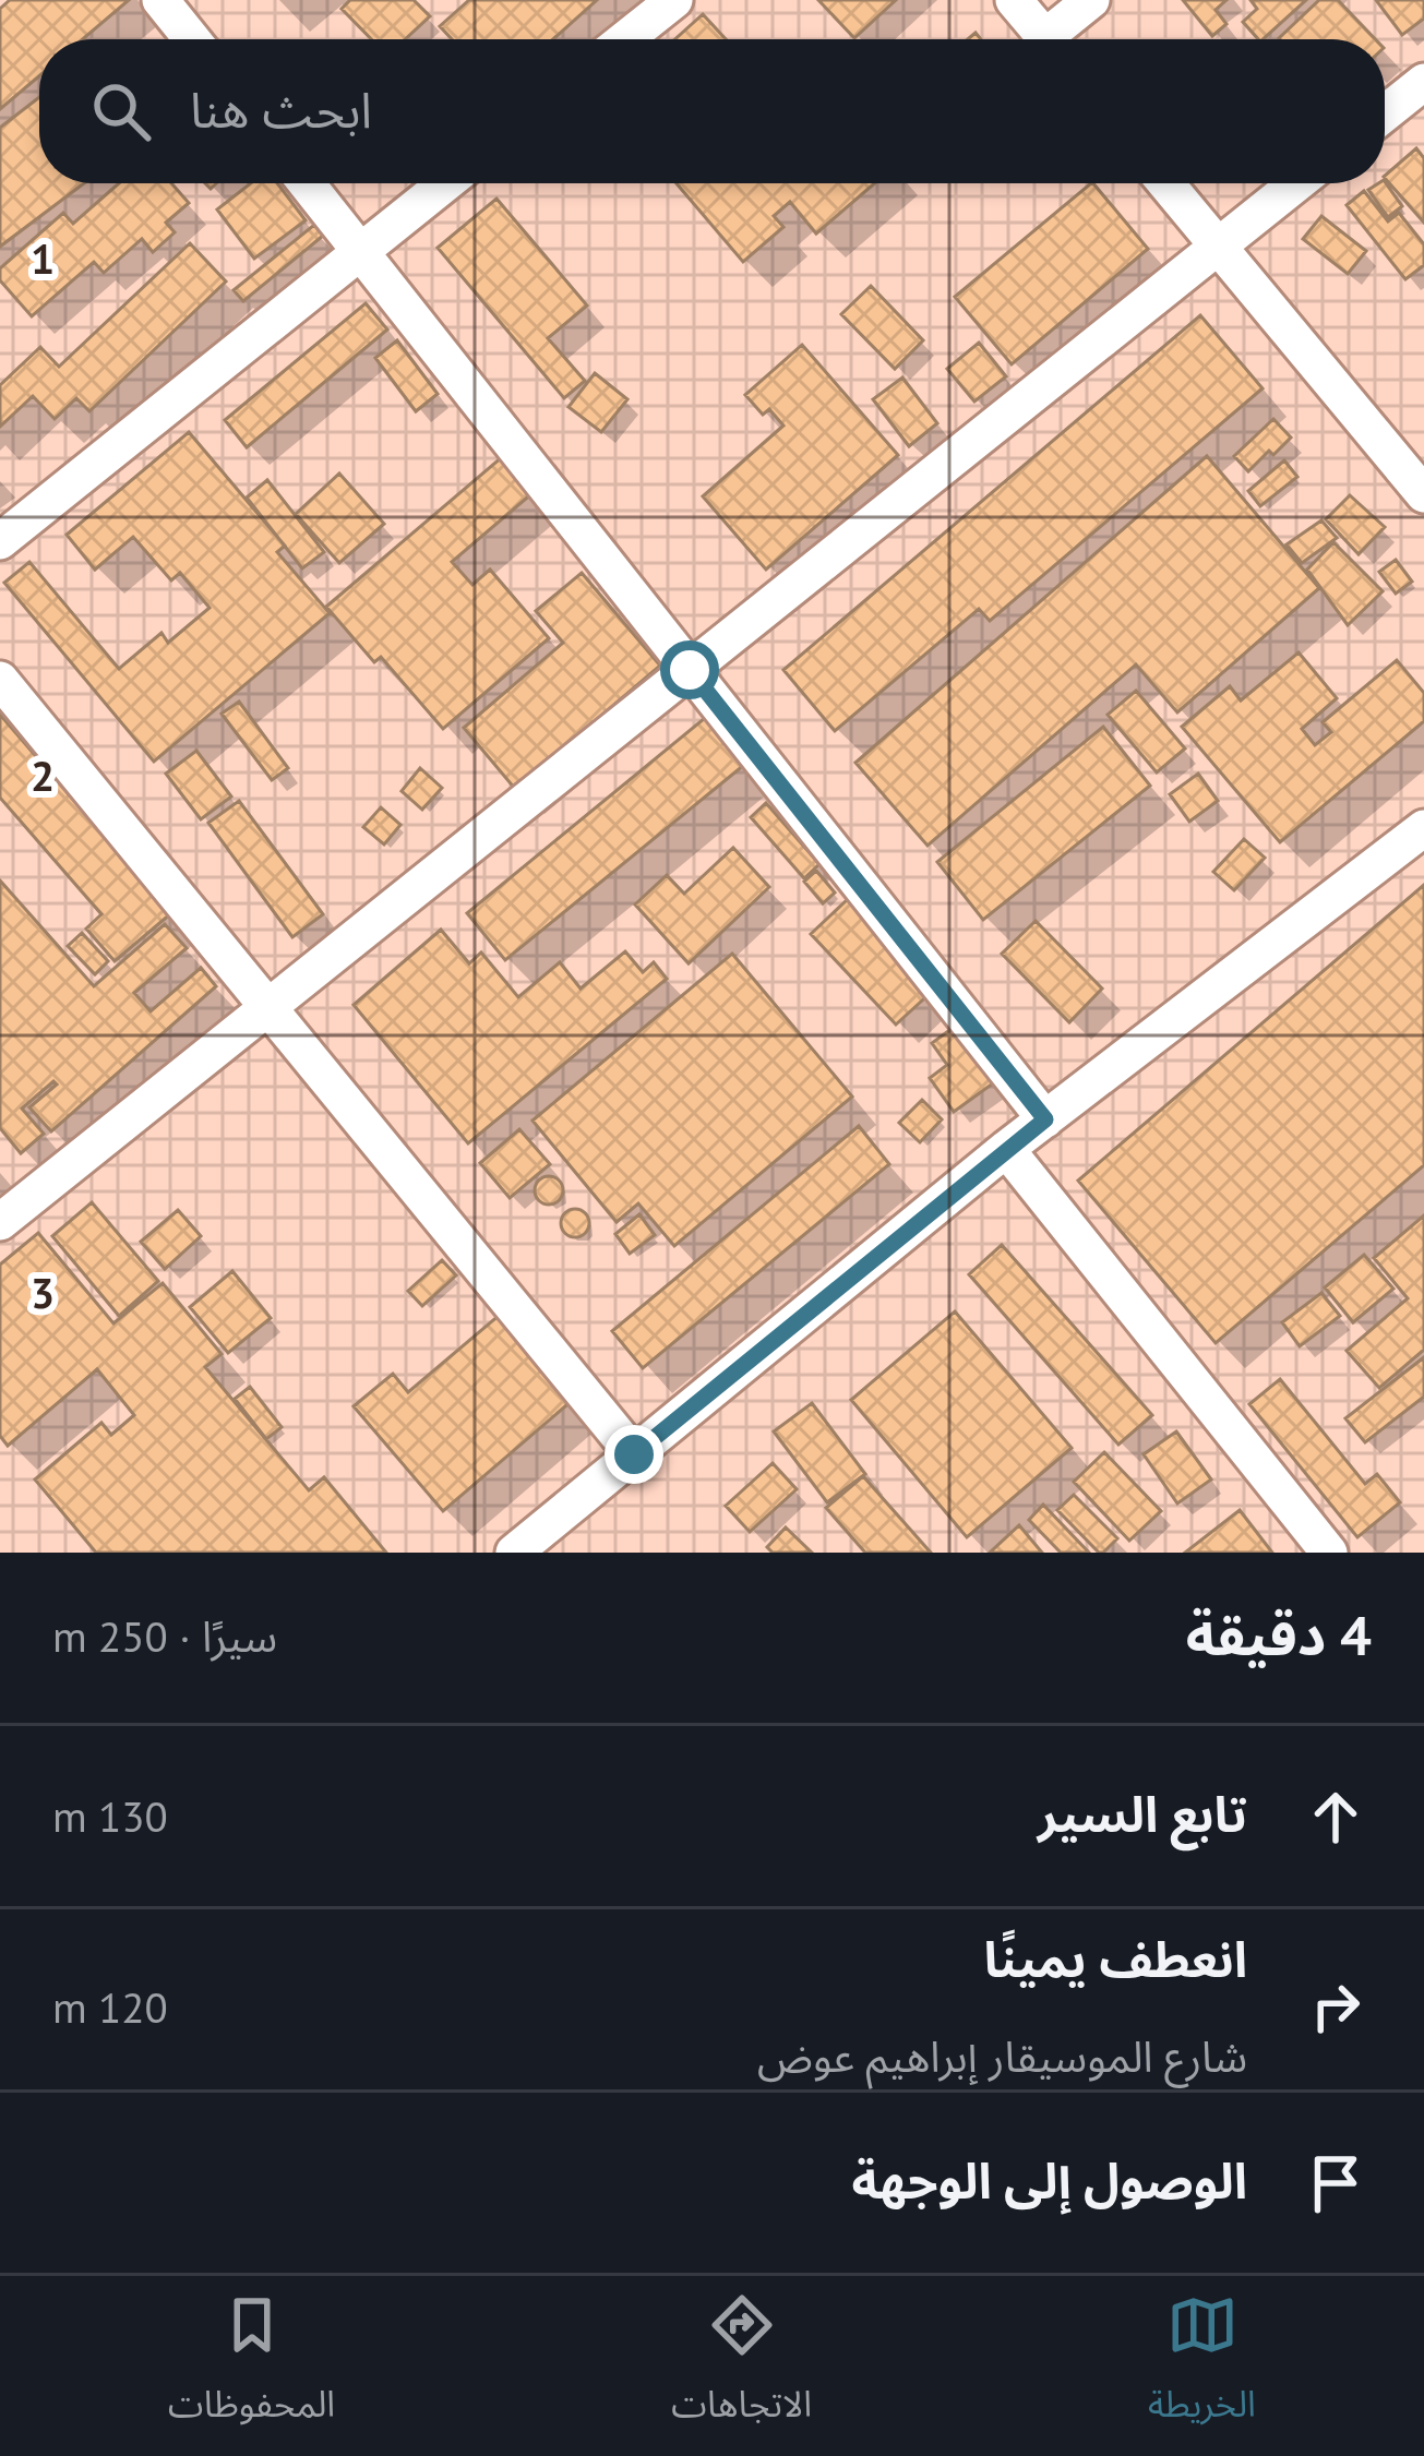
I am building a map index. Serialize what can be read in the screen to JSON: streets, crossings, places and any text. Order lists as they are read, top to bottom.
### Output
{
  "page": {
    "search": "ابحث هنا",
    "heading": ["4 دقيقة", "سيرًا · 250 m"],
    "list": [
      ["تابع السير", "130 m"],
      ["انعطف يمينًا", "شارع الموسيقار إبراهيم عوض", "120 m"],
      "الوصول إلى الوجهة"
    ],
    "nav": ["الخريطة", "الاتجاهات", "المحفوظات"]
  },
  "grid": {
    "rows": ["1", "2", "3"]
  }
}
